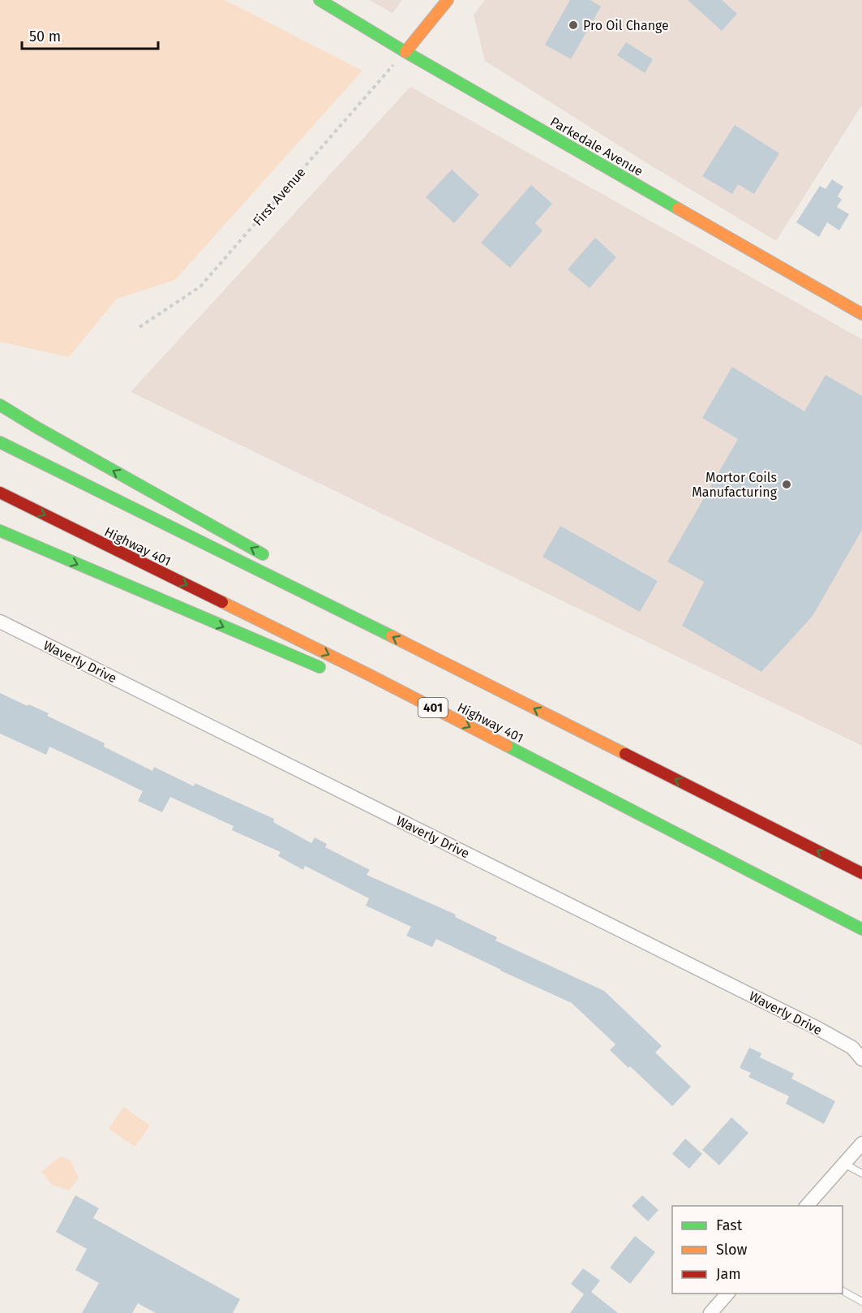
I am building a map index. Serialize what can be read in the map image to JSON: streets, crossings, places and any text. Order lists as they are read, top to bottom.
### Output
{
  "streets": {
    "main road": ["Parkedale Avenue", "Highway 401", "401"],
    "street": ["Waverly Drive"],
    "path": ["First Avenue"]
  },
  "crossings": [
    ["Parkedale Avenue", "First Avenue"]
  ],
  "places": ["Pro Oil Change", "Mortor Coils Manufacturing"],
  "legend": ["Fast", "Slow", "Jam"],
  "scale_bar": "50 m"
}
